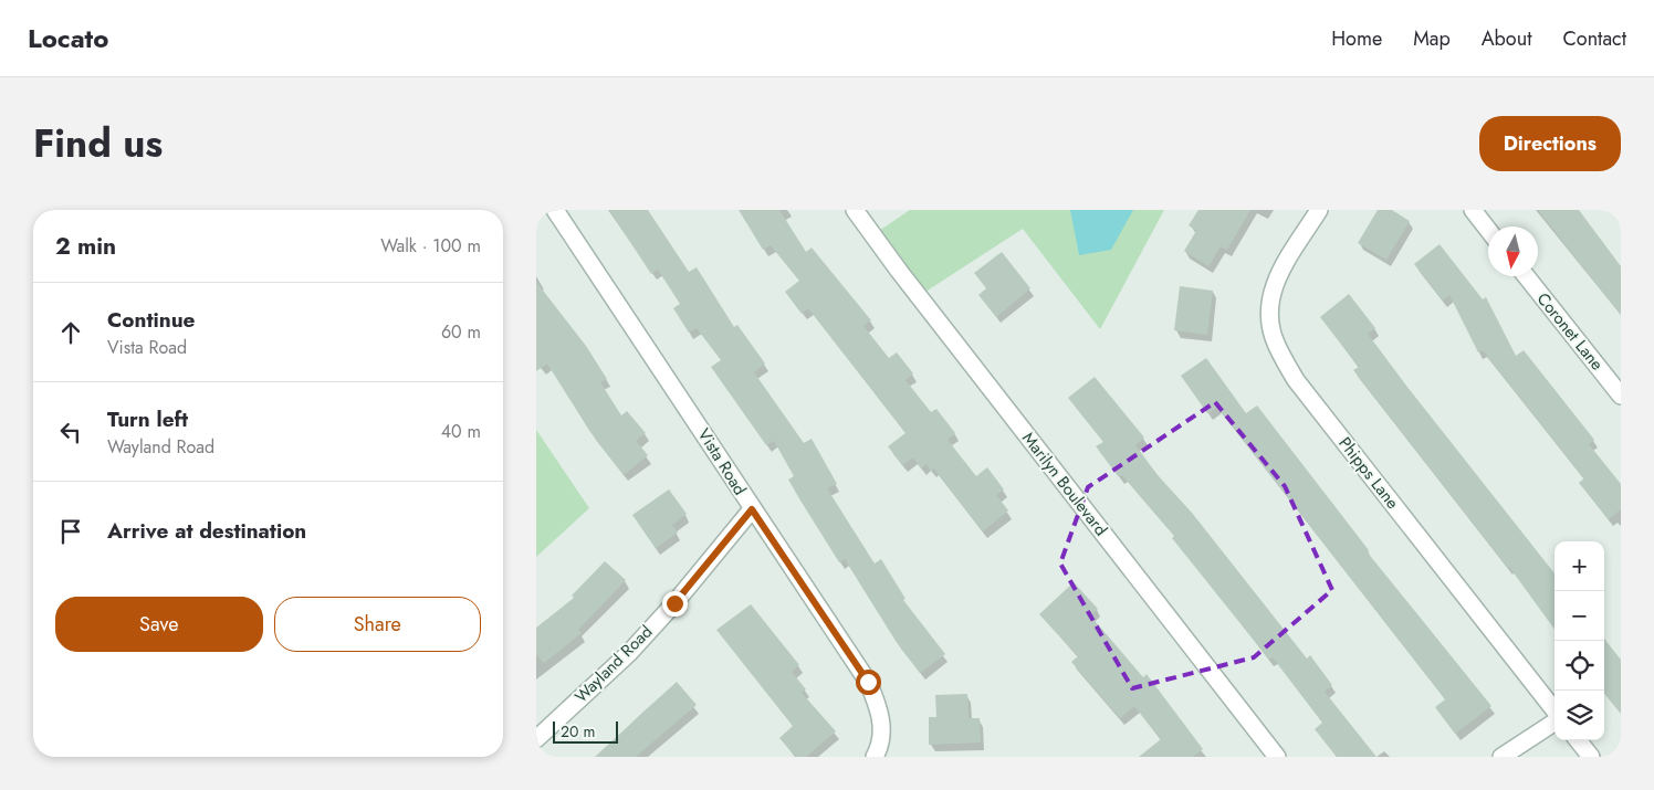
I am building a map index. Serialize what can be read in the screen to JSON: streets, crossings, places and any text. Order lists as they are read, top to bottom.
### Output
{
  "streets": {
    "street": [
      "Coronet Lane",
      "Vista Road",
      "Phipps Lane",
      "Marilyn Boulevard",
      "Wayland Road"
    ]
  },
  "crossings": [
    ["Vista Road", "Wayland Road"]
  ],
  "scale_bar": "20 m",
  "north": "bottom",
  "page": {
    "header": "Locato",
    "nav": [
      "Home",
      "Map",
      "About",
      "Contact"
    ],
    "title": "Find us",
    "buttons": [
      "Directions",
      ["Save", "Share"]
    ],
    "heading": ["2 min", "Walk · 100 m"],
    "list": [
      ["Continue", "Vista Road", "60 m"],
      ["Turn left", "Wayland Road", "40 m"],
      "Arrive at destination"
    ],
    "map_buttons": ["+", "−"],
    "scale": "20 m"
  }
}
